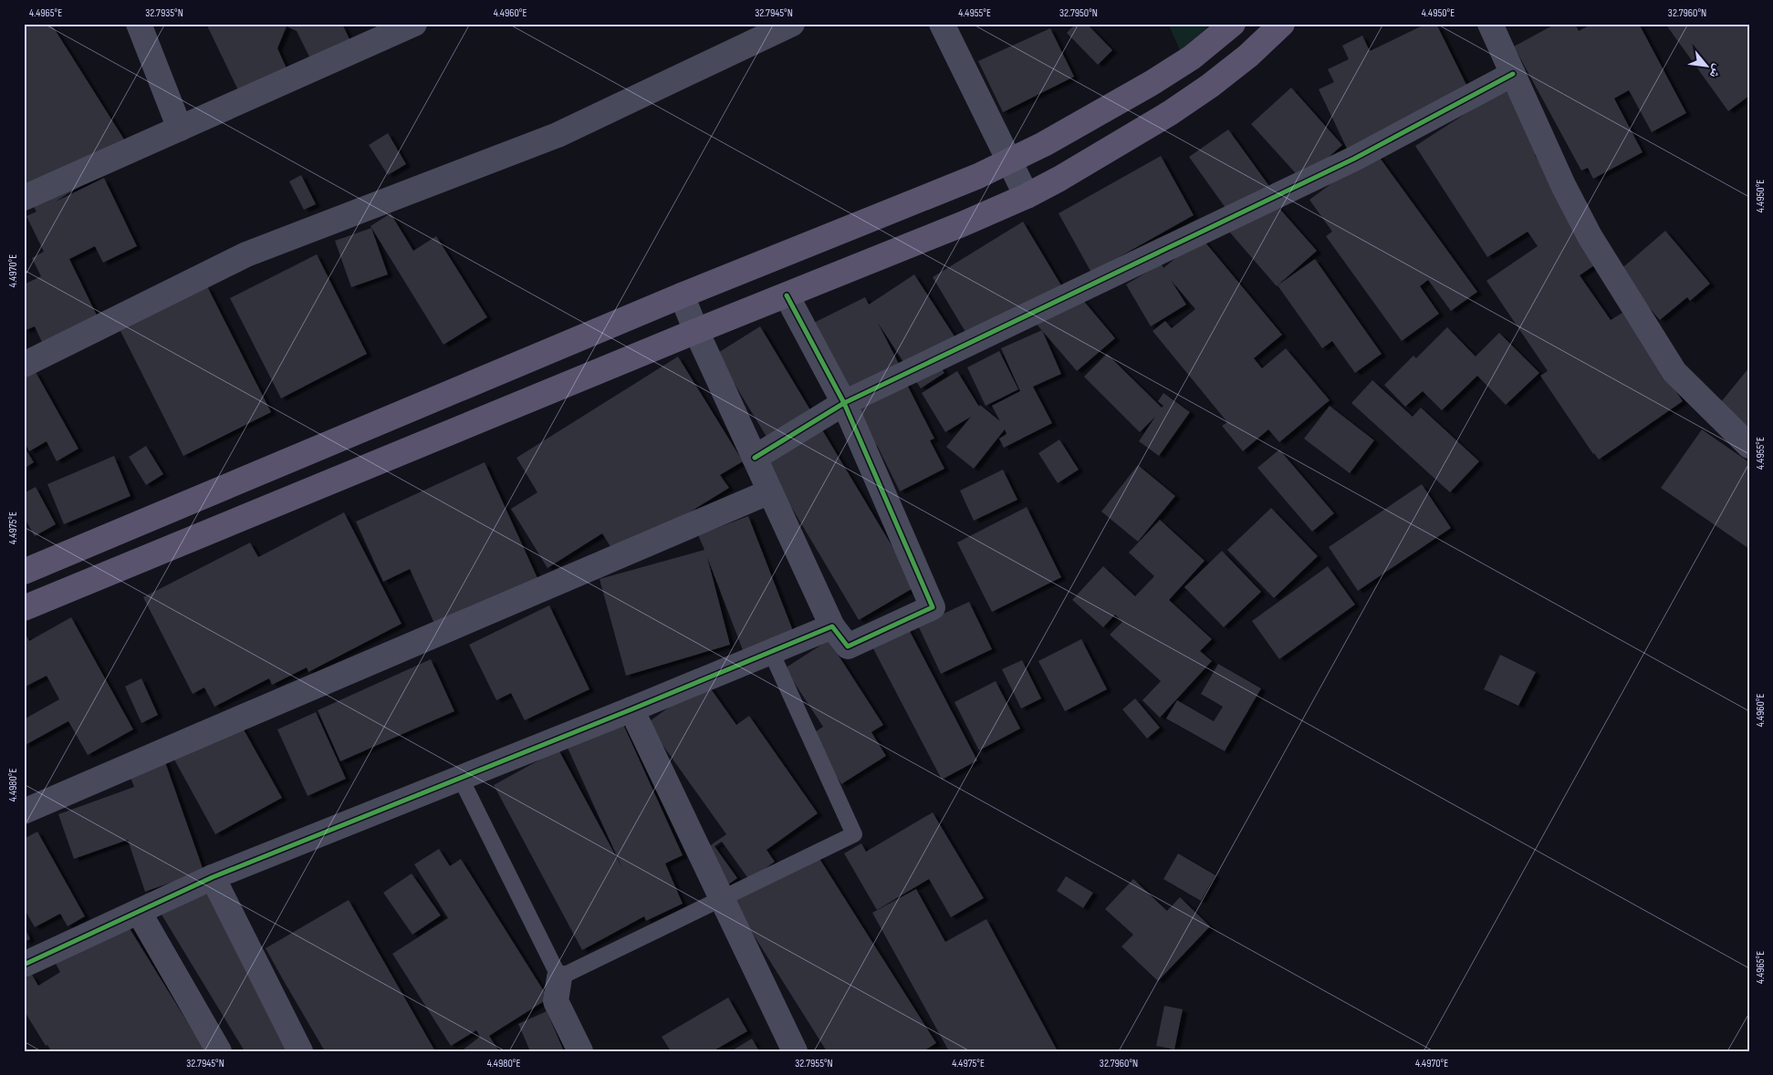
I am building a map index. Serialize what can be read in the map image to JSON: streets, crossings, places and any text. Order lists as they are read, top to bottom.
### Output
{
  "north": "bottom right",
  "coordinates": [
    "4.4965°E",
    "32.7935°N",
    "4.4960°E",
    "32.7945°N",
    "4.4955°E",
    "32.7950°N",
    "4.4950°E",
    "32.7960°N",
    "4.4970°E",
    "4.4975°E",
    "4.4980°E",
    "32.7955°N"
  ]
}
